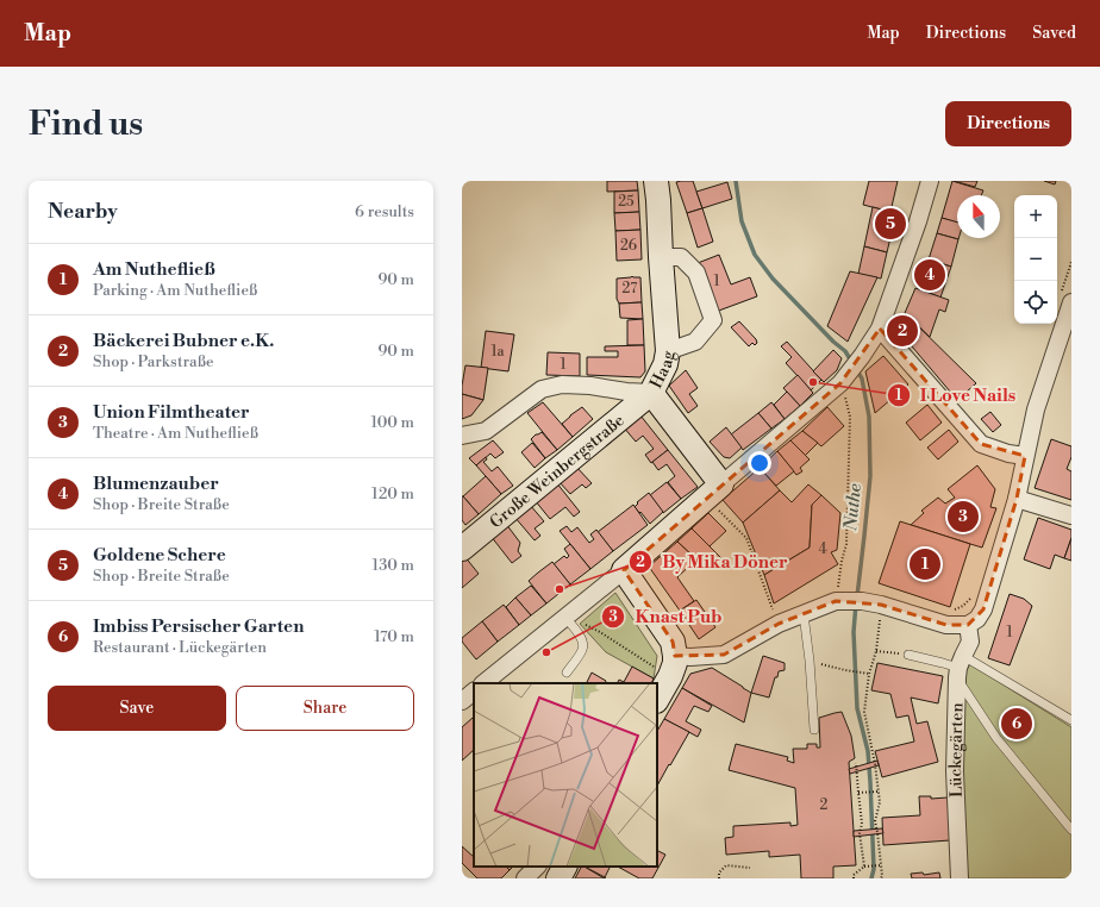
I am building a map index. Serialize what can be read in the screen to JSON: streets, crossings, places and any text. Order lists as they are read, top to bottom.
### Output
{
  "streets": {
    "main road": ["Haag", "Große Weinbergstraße"],
    "street": ["Lückegärten"]
  },
  "crossings": [
    ["Haag", "Große Weinbergstraße"]
  ],
  "water": ["Nuthe"],
  "places": ["I Love Nails", "By Mika Döner", "Knast Pub"],
  "house_numbers": [
    "25",
    "26",
    "1",
    "27",
    "1a",
    "1",
    "4",
    "1",
    "2"
  ],
  "north": "top",
  "page": {
    "header": "Map",
    "nav": ["Map", "Directions", "Saved"],
    "buttons": [
      "Directions",
      ["Save", "Share"]
    ],
    "title": "Find us",
    "heading": ["Nearby", "6 results"],
    "map_buttons": ["+", "−"],
    "pins": [
      "5",
      "4",
      "2",
      "3",
      "1",
      "6"
    ],
    "list": [
      {
        "mark": "1",
        "name": "Am Nuthefließ",
        "note": "Parking · Am Nuthefließ",
        "value": "90 m"
      },
      {
        "mark": "2",
        "name": "Bäckerei Bubner e.K.",
        "note": "Shop · Parkstraße",
        "value": "90 m"
      },
      {
        "mark": "3",
        "name": "Union Filmtheater",
        "note": "Theatre · Am Nuthefließ",
        "value": "100 m"
      },
      {
        "mark": "4",
        "name": "Blumenzauber",
        "note": "Shop · Breite Straße",
        "value": "120 m"
      },
      {
        "mark": "5",
        "name": "Goldene Schere",
        "note": "Shop · Breite Straße",
        "value": "130 m"
      },
      {
        "mark": "6",
        "name": "Imbiss Persischer Garten",
        "note": "Restaurant · Lückegärten",
        "value": "170 m"
      }
    ]
  }
}
